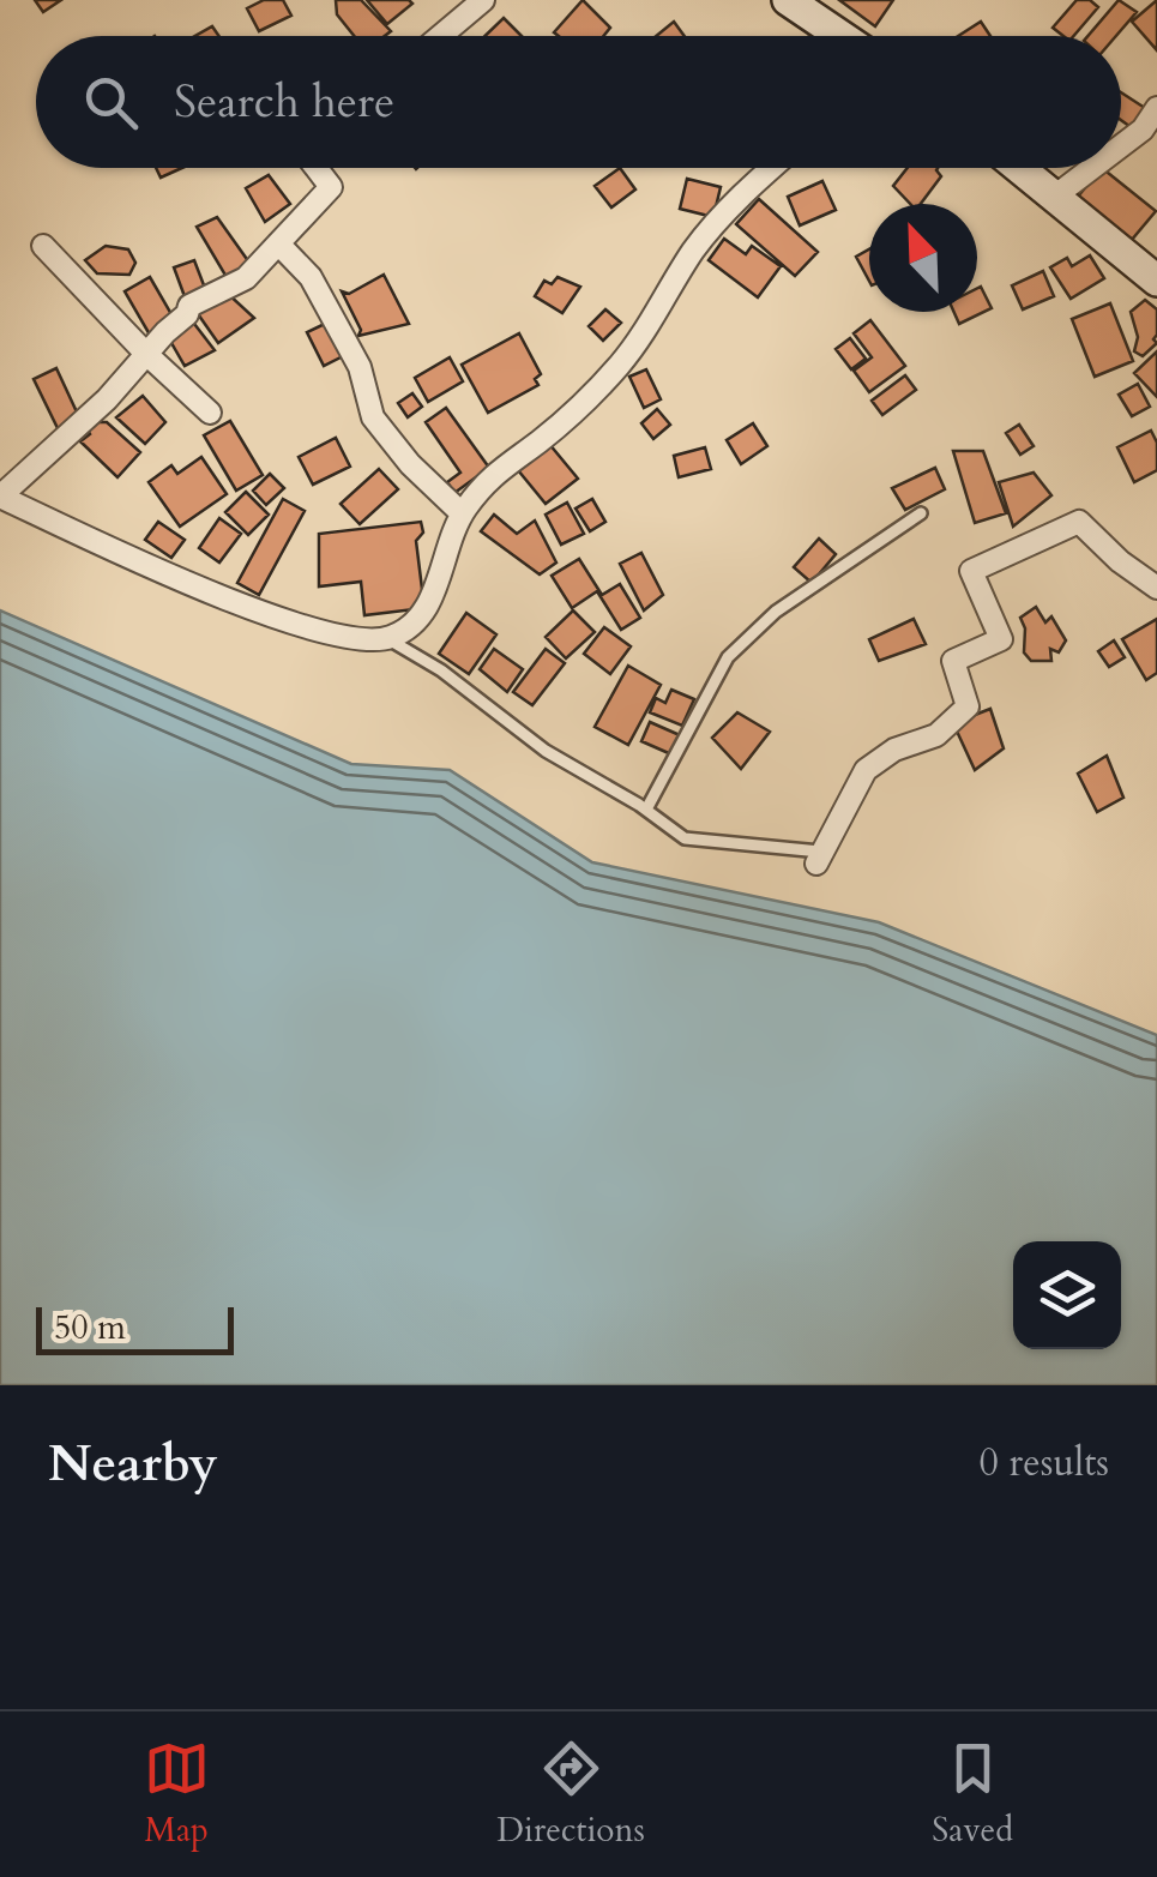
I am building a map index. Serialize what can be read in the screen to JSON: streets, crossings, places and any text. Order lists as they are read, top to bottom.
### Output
{
  "scale_bar": "50 m",
  "north": "top left",
  "page": {
    "search": "Search here",
    "scale": "50 m",
    "heading": ["Nearby", "0 results"],
    "nav": ["Map", "Directions", "Saved"]
  }
}
